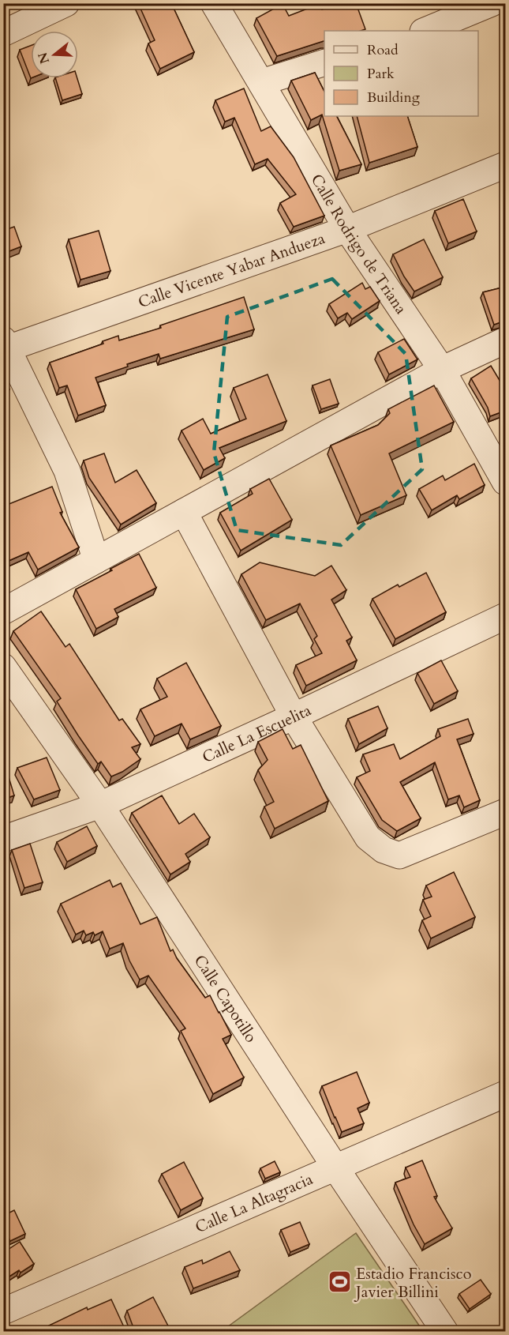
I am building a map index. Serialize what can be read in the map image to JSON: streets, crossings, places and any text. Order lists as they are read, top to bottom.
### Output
{
  "streets": {
    "street": [
      "Calle Rodrigo de Triana",
      "Calle Vicente Yabar Andueza",
      "Calle La Escuelita",
      "Calle Capotillo",
      "Calle La Altagracia"
    ]
  },
  "crossings": [
    ["Calle Rodrigo de Triana", "Calle Vicente Yabar Andueza"],
    ["Calle La Escuelita", "Calle Capotillo"],
    ["Calle Capotillo", "Calle La Altagracia"]
  ],
  "places": {
    "sports": ["Estadio Francisco Javier Billini"]
  },
  "legend": ["Road", "Park", "Building"],
  "north": "left"
}
